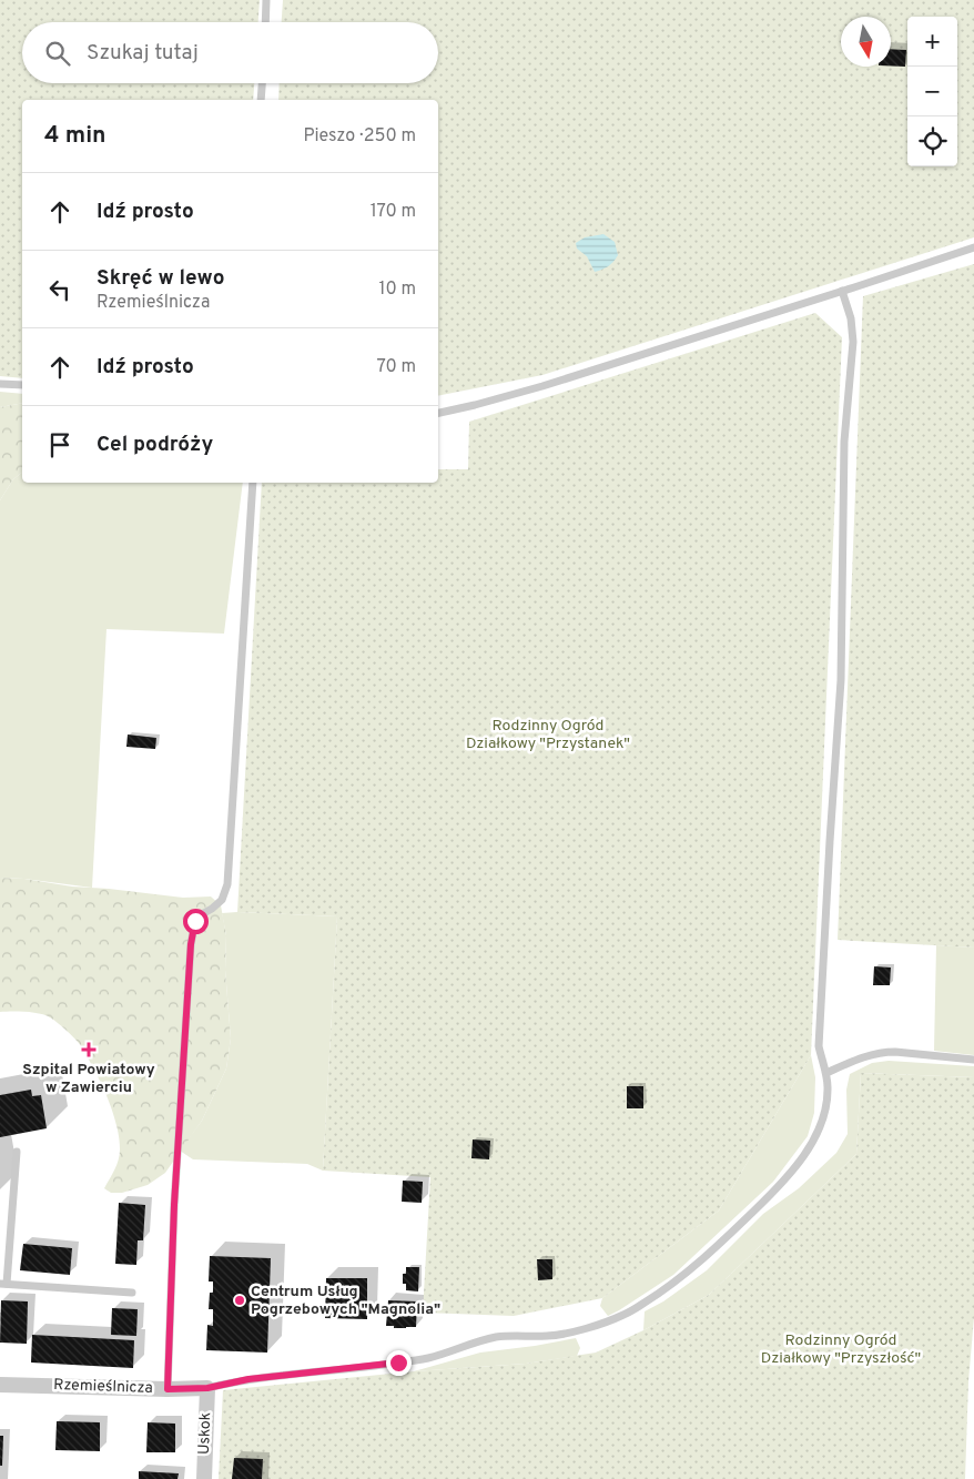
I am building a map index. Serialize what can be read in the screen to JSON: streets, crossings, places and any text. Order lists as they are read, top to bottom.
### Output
{
  "streets": {
    "street": ["Rzemieślnicza", "Uskok"]
  },
  "crossings": [
    ["Rzemieślnicza", "Uskok"]
  ],
  "parks": ["Rodzinny Ogród Działkowy \"Przystanek\"", "Rodzinny Ogród Działkowy \"Przyszłość\""],
  "places": {
    "health": ["Szpital Powiatowy w Zawierciu"],
    "other": ["Centrum Usług Pogrzebowych \"Magnolia\""]
  },
  "north": "bottom",
  "page": {
    "map_buttons": ["+", "−"],
    "search": "Szukaj tutaj",
    "heading": ["4 min", "Pieszo · 250 m"],
    "list": [
      ["Idź prosto", "170 m"],
      ["Skręć w lewo", "Rzemieślnicza", "10 m"],
      ["Idź prosto", "70 m"],
      "Cel podróży"
    ]
  }
}
